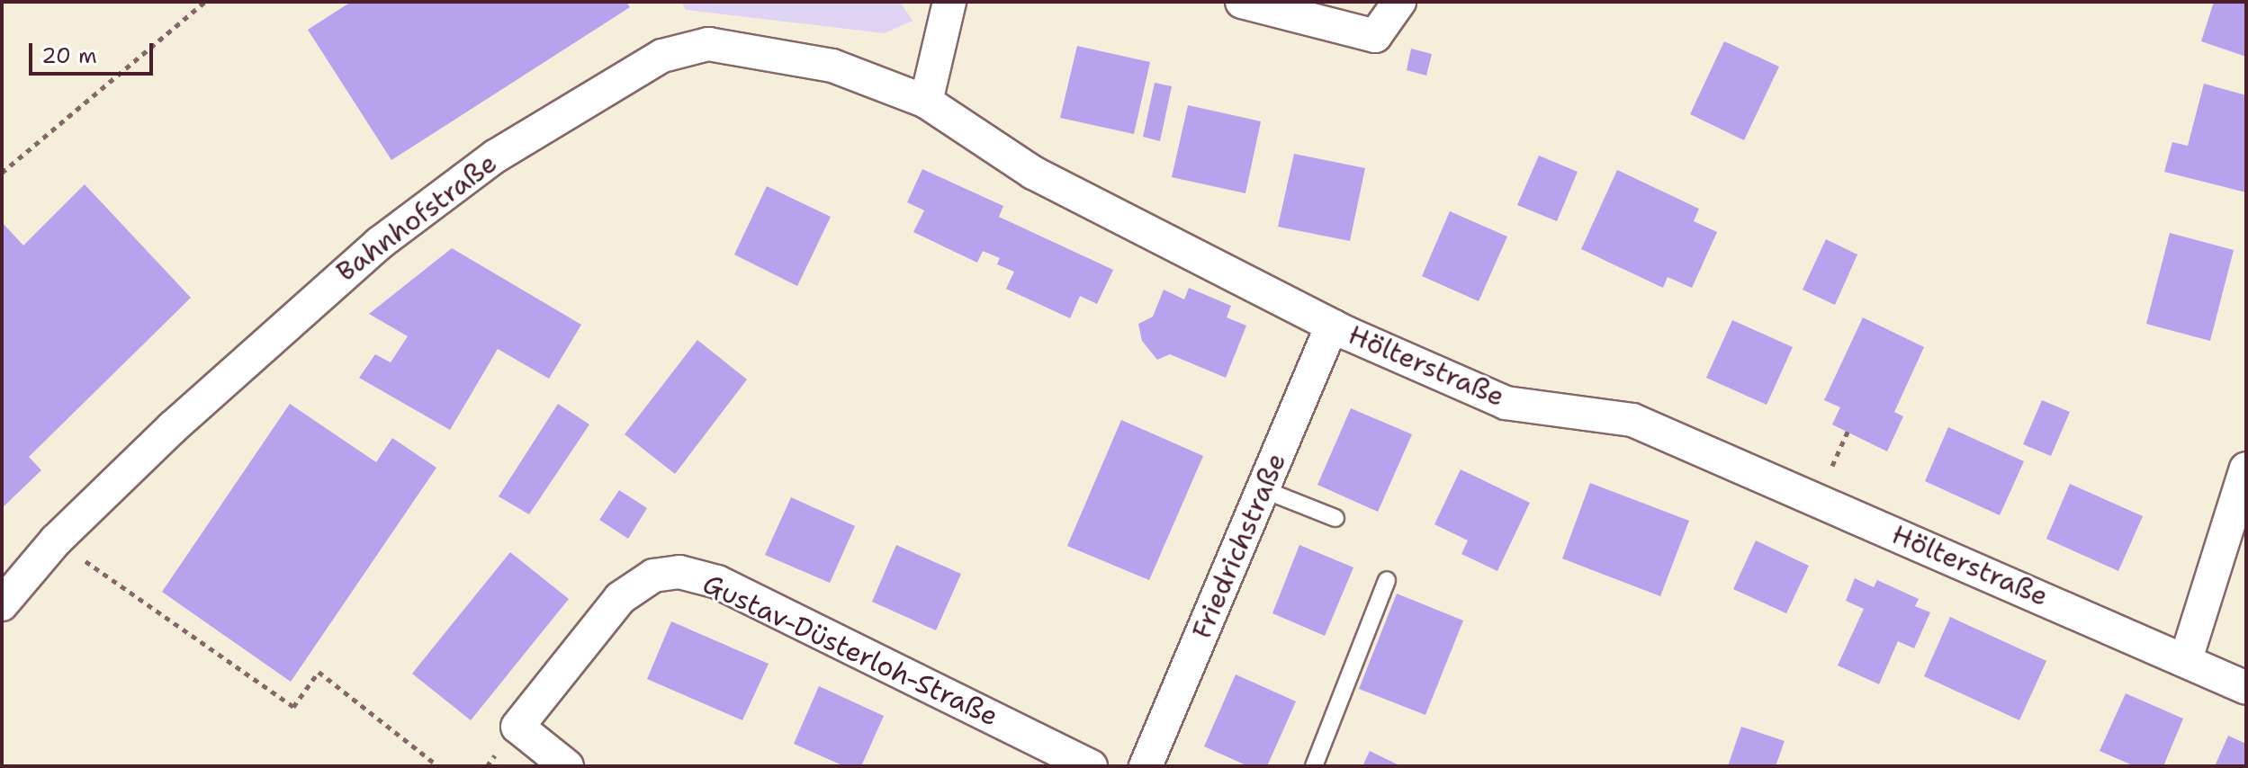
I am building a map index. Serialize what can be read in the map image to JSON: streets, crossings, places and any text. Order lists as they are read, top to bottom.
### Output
{
  "streets": {
    "street": [
      "Bahnhofstraße",
      "Hölterstraße",
      "Friedrichstraße",
      "Gustav-Düsterloh-Straße"
    ]
  },
  "crossings": [
    ["Bahnhofstraße", "Hölterstraße"],
    ["Hölterstraße", "Friedrichstraße"]
  ],
  "scale_bar": "20 m"
}
